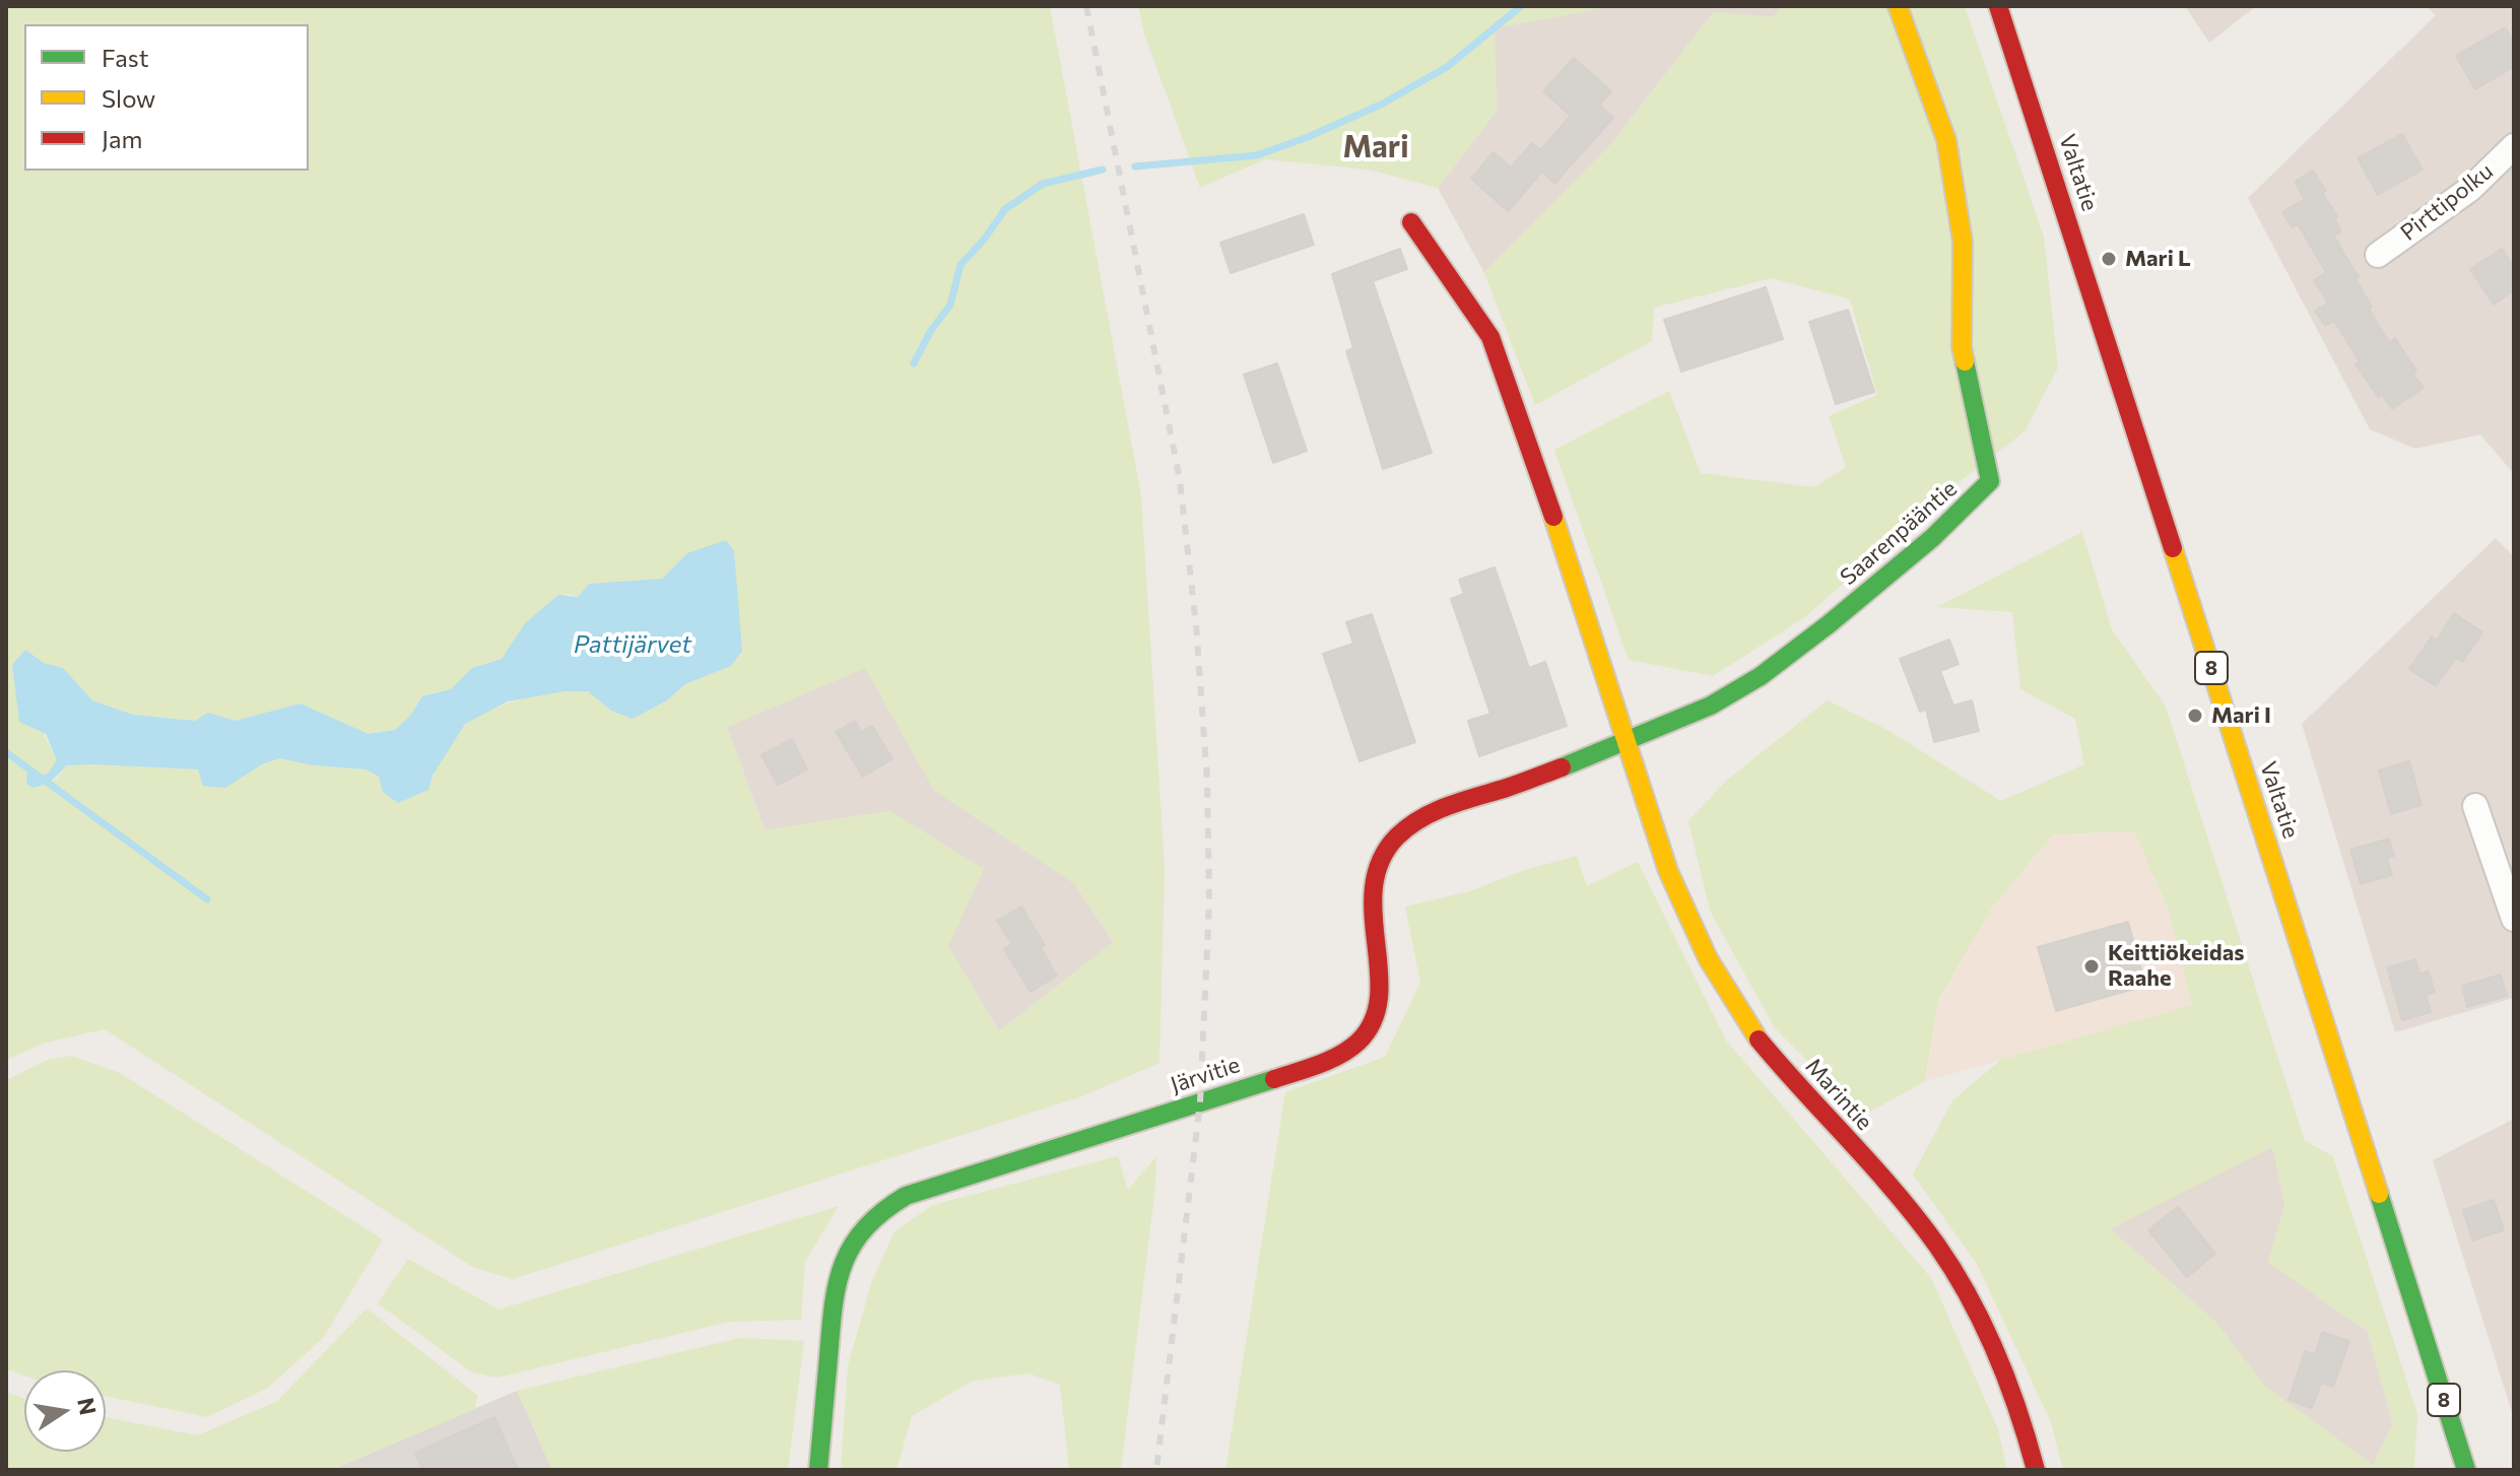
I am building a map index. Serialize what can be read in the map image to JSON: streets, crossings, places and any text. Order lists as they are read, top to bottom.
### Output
{
  "streets": {
    "main road": [
      "Valtatie",
      "Saarenpääntie",
      "8",
      "Järvitie",
      "Marintie"
    ],
    "street": ["Pirttipolku"]
  },
  "crossings": [
    ["Saarenpääntie", "Järvitie"],
    ["Saarenpääntie", "Marintie"],
    ["Järvitie", "Marintie"]
  ],
  "districts": ["Mari"],
  "water": ["Pattijärvet"],
  "places": ["Mari L", "Mari I", "Keittiökeidas Raahe"],
  "legend": ["Fast", "Slow", "Jam"],
  "north": "right"
}
